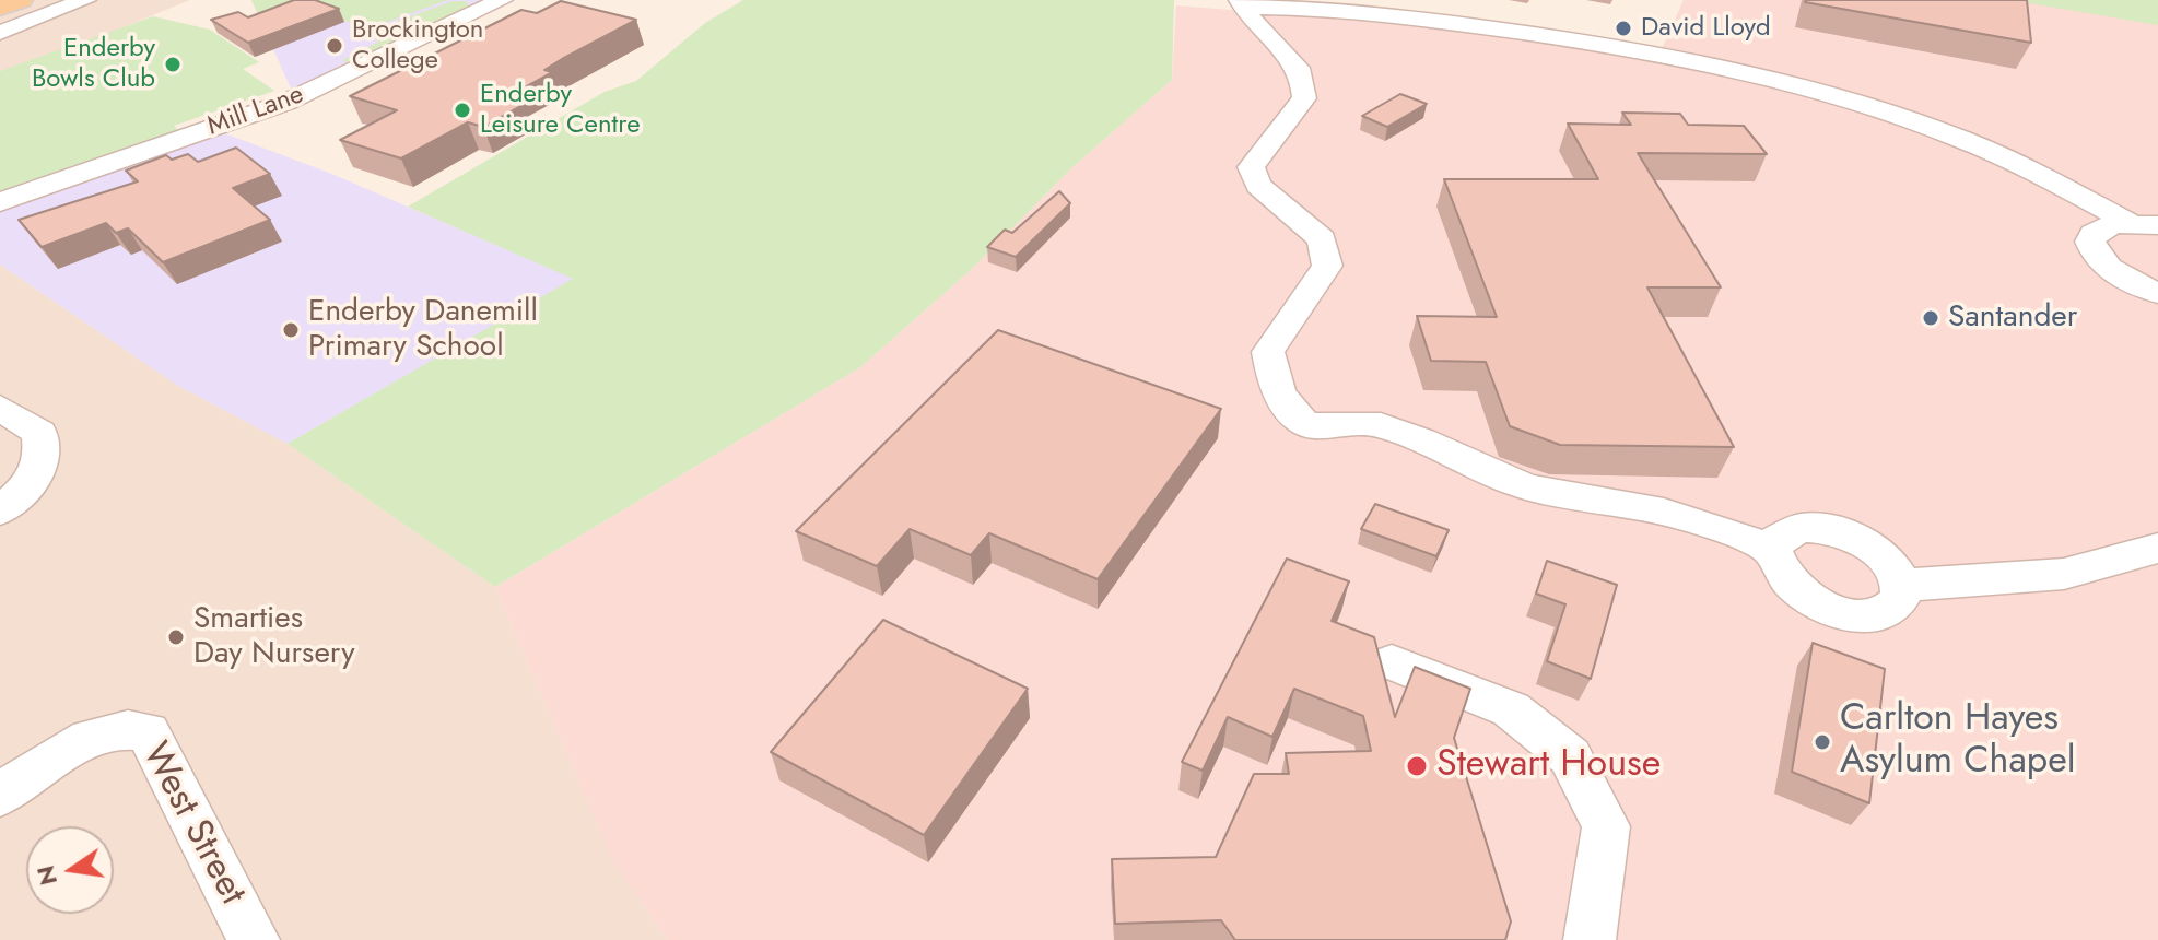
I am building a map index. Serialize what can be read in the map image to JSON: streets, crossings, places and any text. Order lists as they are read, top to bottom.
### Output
{
  "streets": {
    "street": ["Mill Lane", "West Street"]
  },
  "places": [
    "David Lloyd",
    "Brockington College",
    "Enderby Bowls Club",
    "Enderby Leisure Centre",
    "Santander",
    "Enderby Danemill Primary School",
    "Smarties Day Nursery",
    "Carlton Hayes Asylum Chapel",
    "Stewart House"
  ],
  "north": "left"
}
